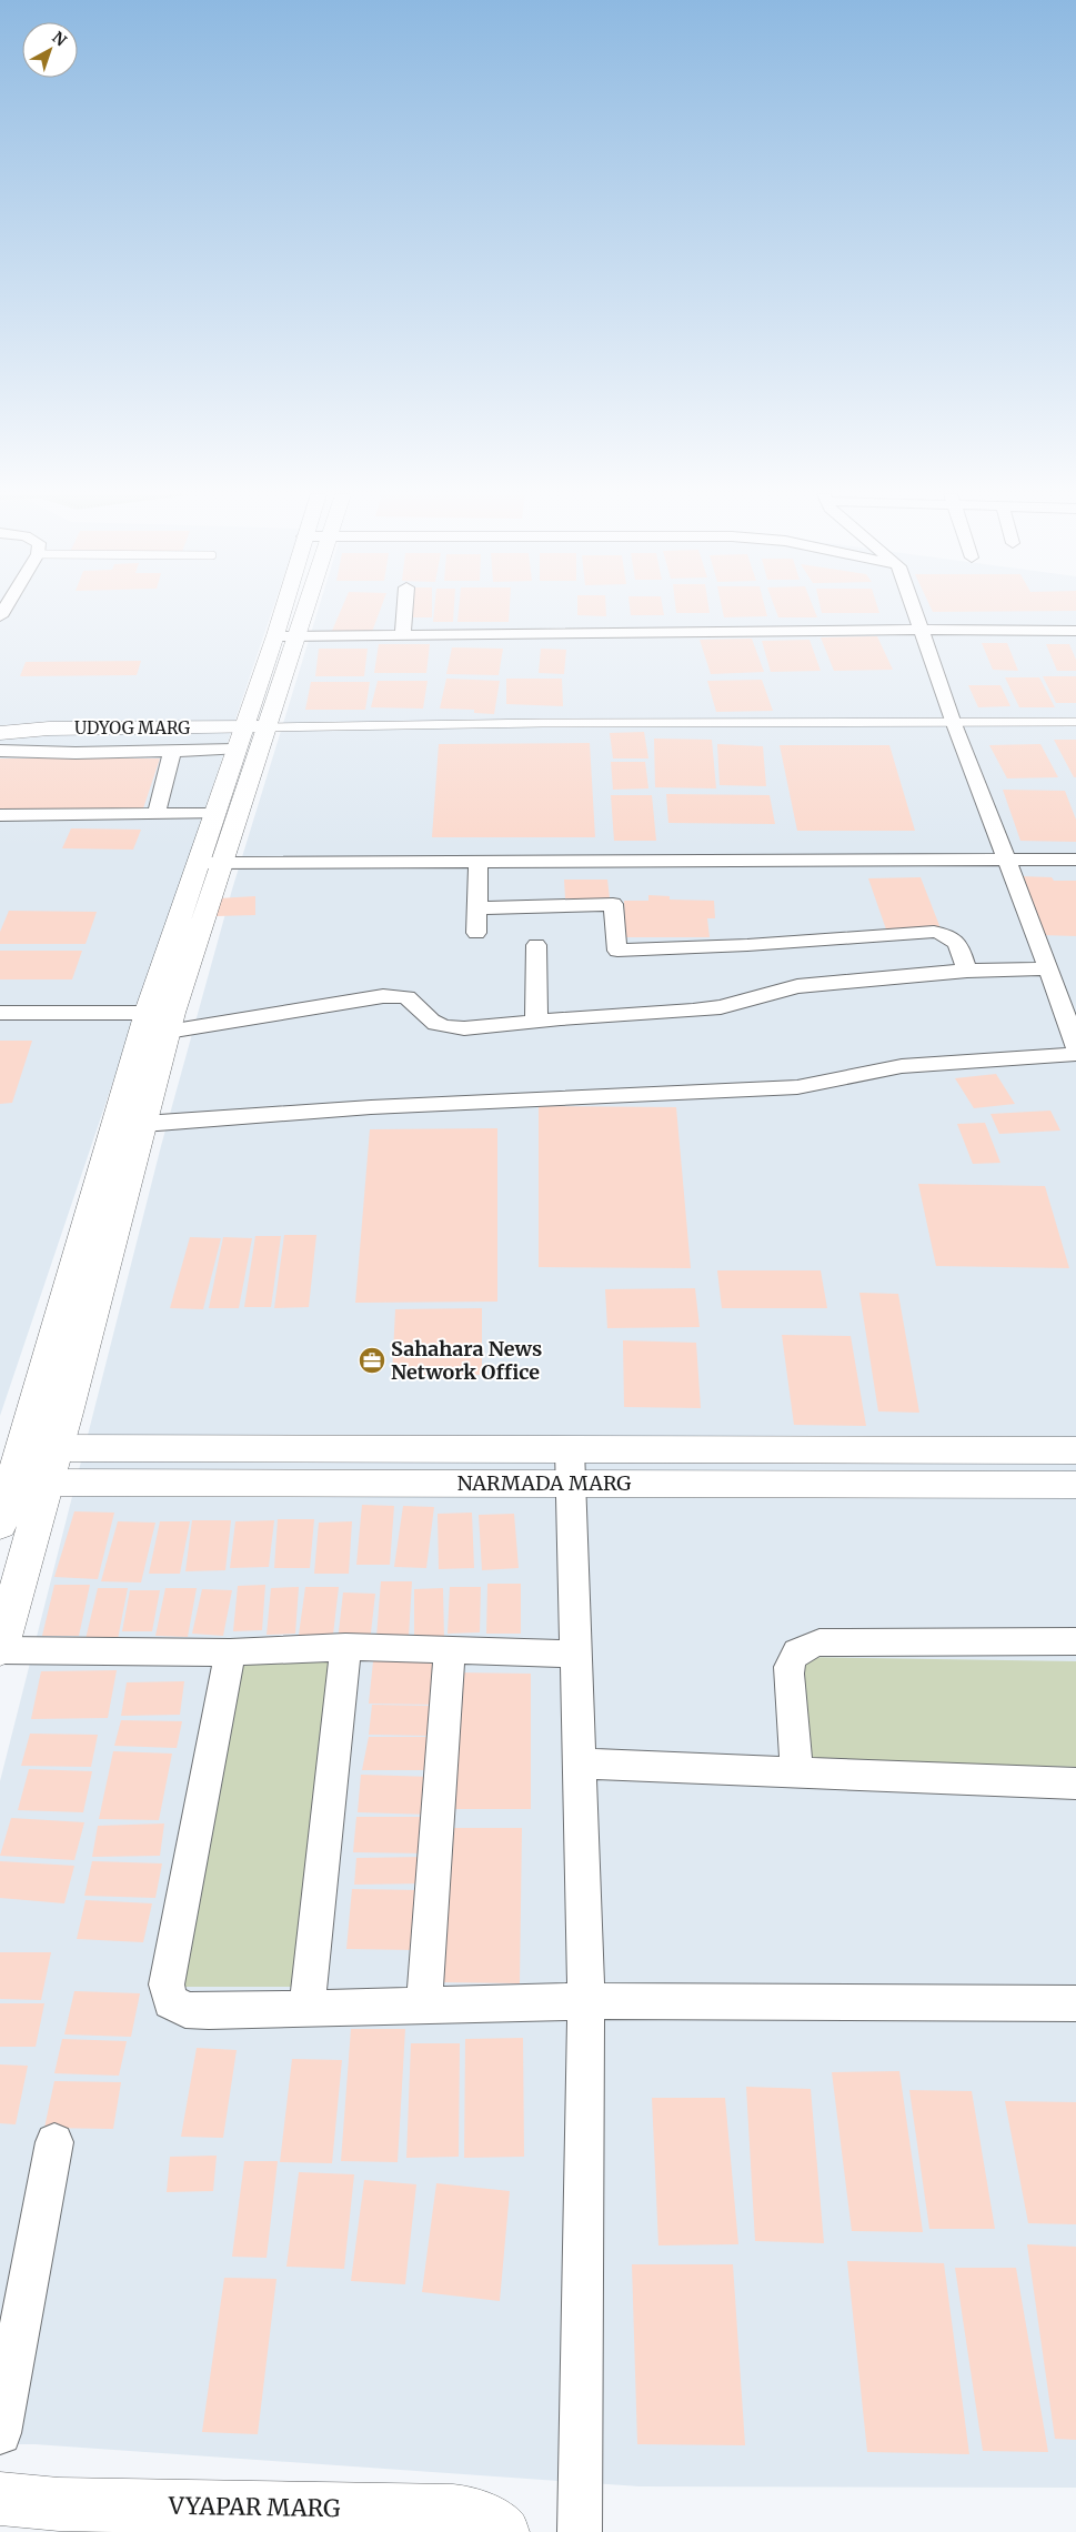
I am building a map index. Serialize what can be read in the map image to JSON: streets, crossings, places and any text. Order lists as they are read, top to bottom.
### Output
{
  "streets": {
    "main road": ["UDYOG MARG", "NARMADA MARG", "VYAPAR MARG"]
  },
  "places": {
    "office": ["Sahahara News Network Office"]
  },
  "north": "top right"
}
